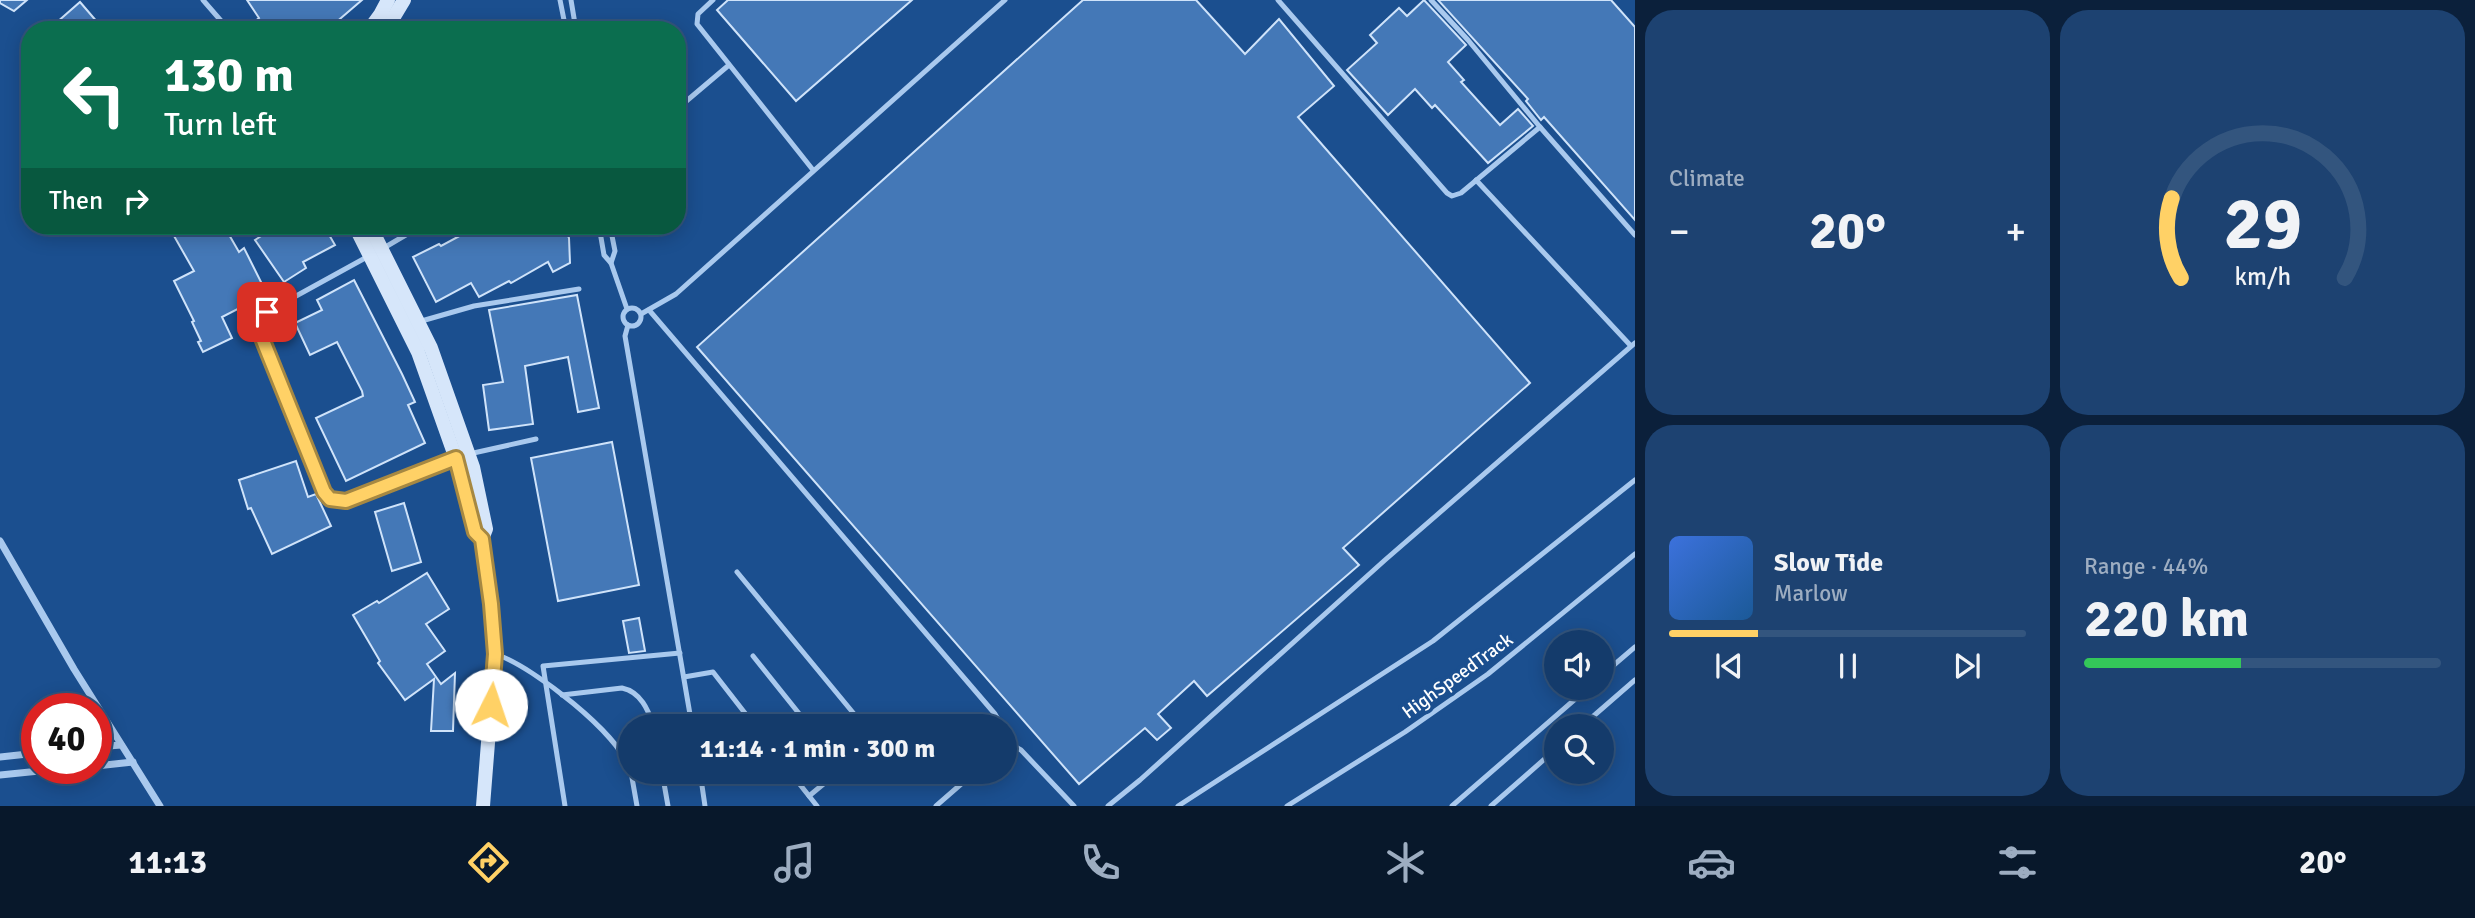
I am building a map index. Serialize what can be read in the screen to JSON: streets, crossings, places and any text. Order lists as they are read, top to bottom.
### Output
{
  "streets": {
    "lane": ["HighSpeedTrack"]
  },
  "page": {
    "tile": [
      "Climate",
      ["Range · 44%", "220 km"]
    ],
    "turn": ["130 m", "Turn left"],
    "then": "Then",
    "heat": ["−", "20°", "+"],
    "song": ["Slow Tide", "Marlow"],
    "limit": "40",
    "trip": "11:14 · 1 min · 300 m",
    "tabs": ["11:13", "20°"],
    "gauge": ["29", "km/h"]
  }
}
